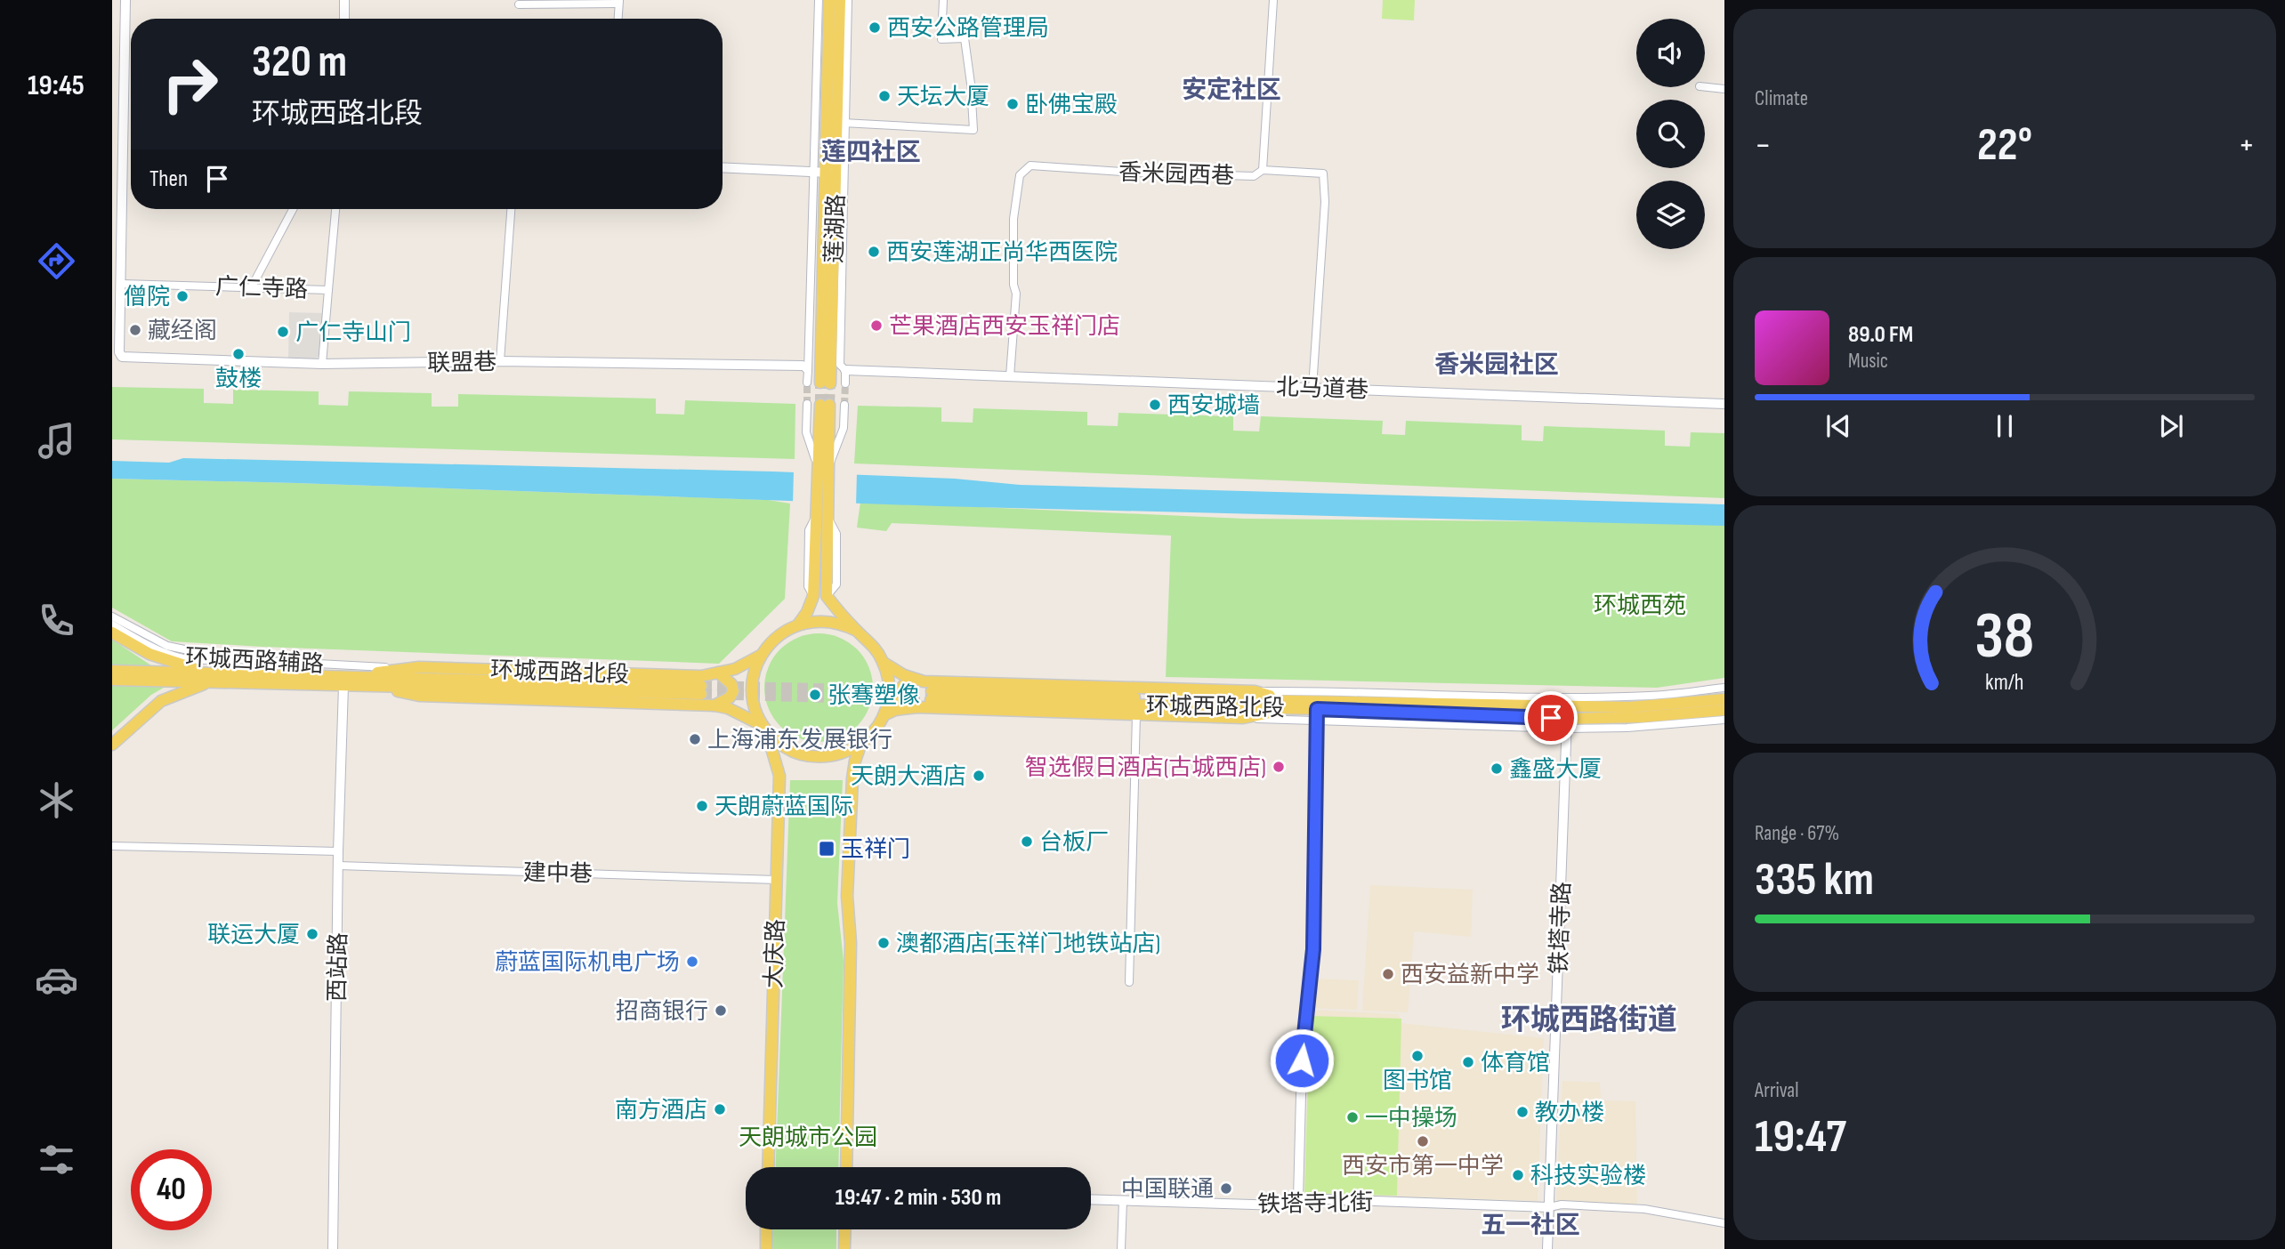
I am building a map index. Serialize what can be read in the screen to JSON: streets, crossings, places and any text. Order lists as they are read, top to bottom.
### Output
{
  "streets": {
    "main road": ["莲湖路", "环城西路北段", "大庆路"],
    "street": [
      "香米园西巷",
      "广仁寺路",
      "联盟巷",
      "北马道巷",
      "环城西路辅路",
      "建中巷",
      "铁塔寺路",
      "西站路",
      "铁塔寺北街"
    ]
  },
  "crossings": [
    ["香米园西巷", "北马道巷"],
    ["广仁寺路", "联盟巷"],
    ["环城西路辅路", "环城西路北段"],
    ["环城西路北段", "铁塔寺路"],
    ["环城西路北段", "大庆路"],
    ["环城西路北段", "西站路"],
    ["建中巷", "大庆路"],
    ["建中巷", "西站路"],
    ["铁塔寺路", "铁塔寺北街"]
  ],
  "districts": [
    "安定社区",
    "莲四社区",
    "香米园社区",
    "环城西路街道",
    "五一社区"
  ],
  "parks": ["环城西苑", "天朗城市公园"],
  "places": {
    "other": [
      "西安公路管理局",
      "天坛大厦",
      "卧佛宝殿",
      "西安莲湖正尚华西医院",
      "僧院",
      "芒果酒店西安玉祥门店",
      "藏经阁",
      "广仁寺山门",
      "鼓楼",
      "西安城墙",
      "张骞塑像",
      "上海浦东发展银行",
      "智选假日酒店(古城西店)",
      "鑫盛大厦",
      "天朗大酒店",
      "天朗蔚蓝国际",
      "台板厂",
      "联运大厦",
      "澳都酒店(玉祥门地铁站店)",
      "蔚蓝国际机电广场",
      "西安益新中学",
      "招商银行",
      "图书馆",
      "体育馆",
      "南方酒店",
      "教办楼",
      "一中操场",
      "西安市第一中学",
      "科技实验楼",
      "中国联通"
    ],
    "transit": ["玉祥门"]
  },
  "page": {
    "tabs": "19:45",
    "tile": [
      "Climate",
      ["Range · 67%", "335 km"],
      ["Arrival", "19:47"]
    ],
    "turn": ["320 m", "环城西路北段"],
    "heat": ["−", "22°", "+"],
    "then": "Then",
    "song": ["89.0 FM", "Music"],
    "limit": "40",
    "trip": "19:47 · 2 min · 530 m",
    "gauge": ["38", "km/h"]
  }
}
